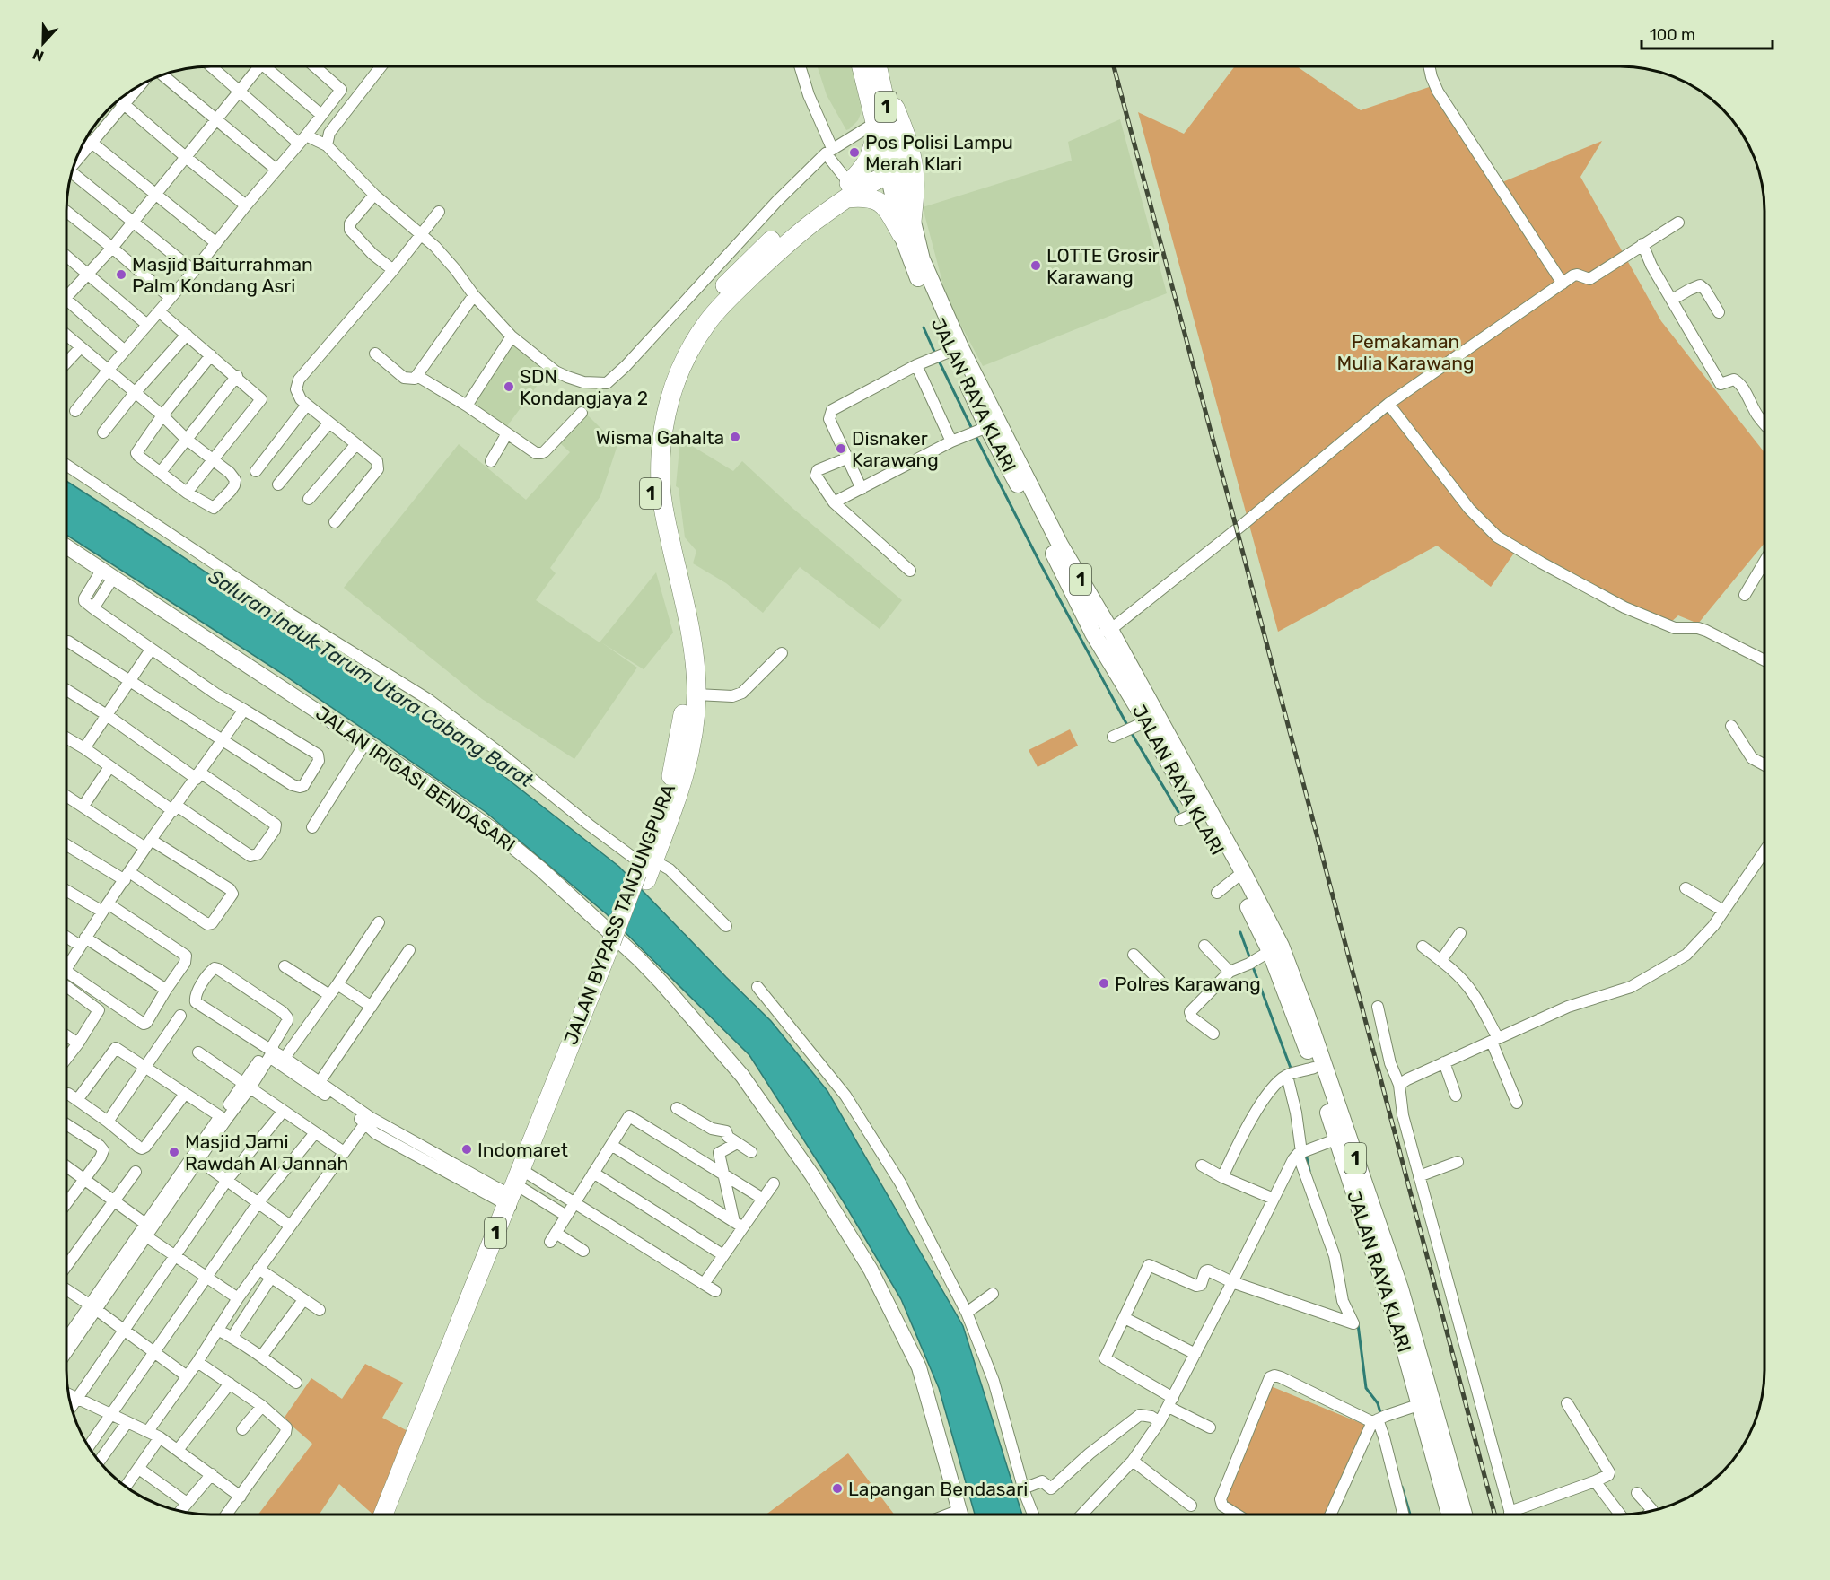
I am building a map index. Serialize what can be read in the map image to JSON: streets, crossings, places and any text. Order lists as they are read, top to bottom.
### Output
{
  "streets": {
    "highway": ["1", "JALAN RAYA KLARI", "JALAN BYPASS TANJUNGPURA"],
    "street": ["JALAN IRIGASI BENDASARI"]
  },
  "crossings": [
    ["JALAN RAYA KLARI", "JALAN BYPASS TANJUNGPURA"]
  ],
  "water": ["Saluran Induk Tarum Utara Cabang Barat"],
  "parks": ["Pemakaman Mulia Karawang"],
  "places": [
    "Pos Polisi Lampu Merah Klari",
    "LOTTE Grosir Karawang",
    "Masjid Baiturrahman Palm Kondang Asri",
    "SDN Kondangjaya 2",
    "Wisma Gahalta",
    "Disnaker Karawang",
    "Polres Karawang",
    "Indomaret",
    "Masjid Jami Rawdah Al Jannah",
    "Lapangan Bendasari"
  ],
  "scale_bar": "100 m",
  "north": "bottom"
}
